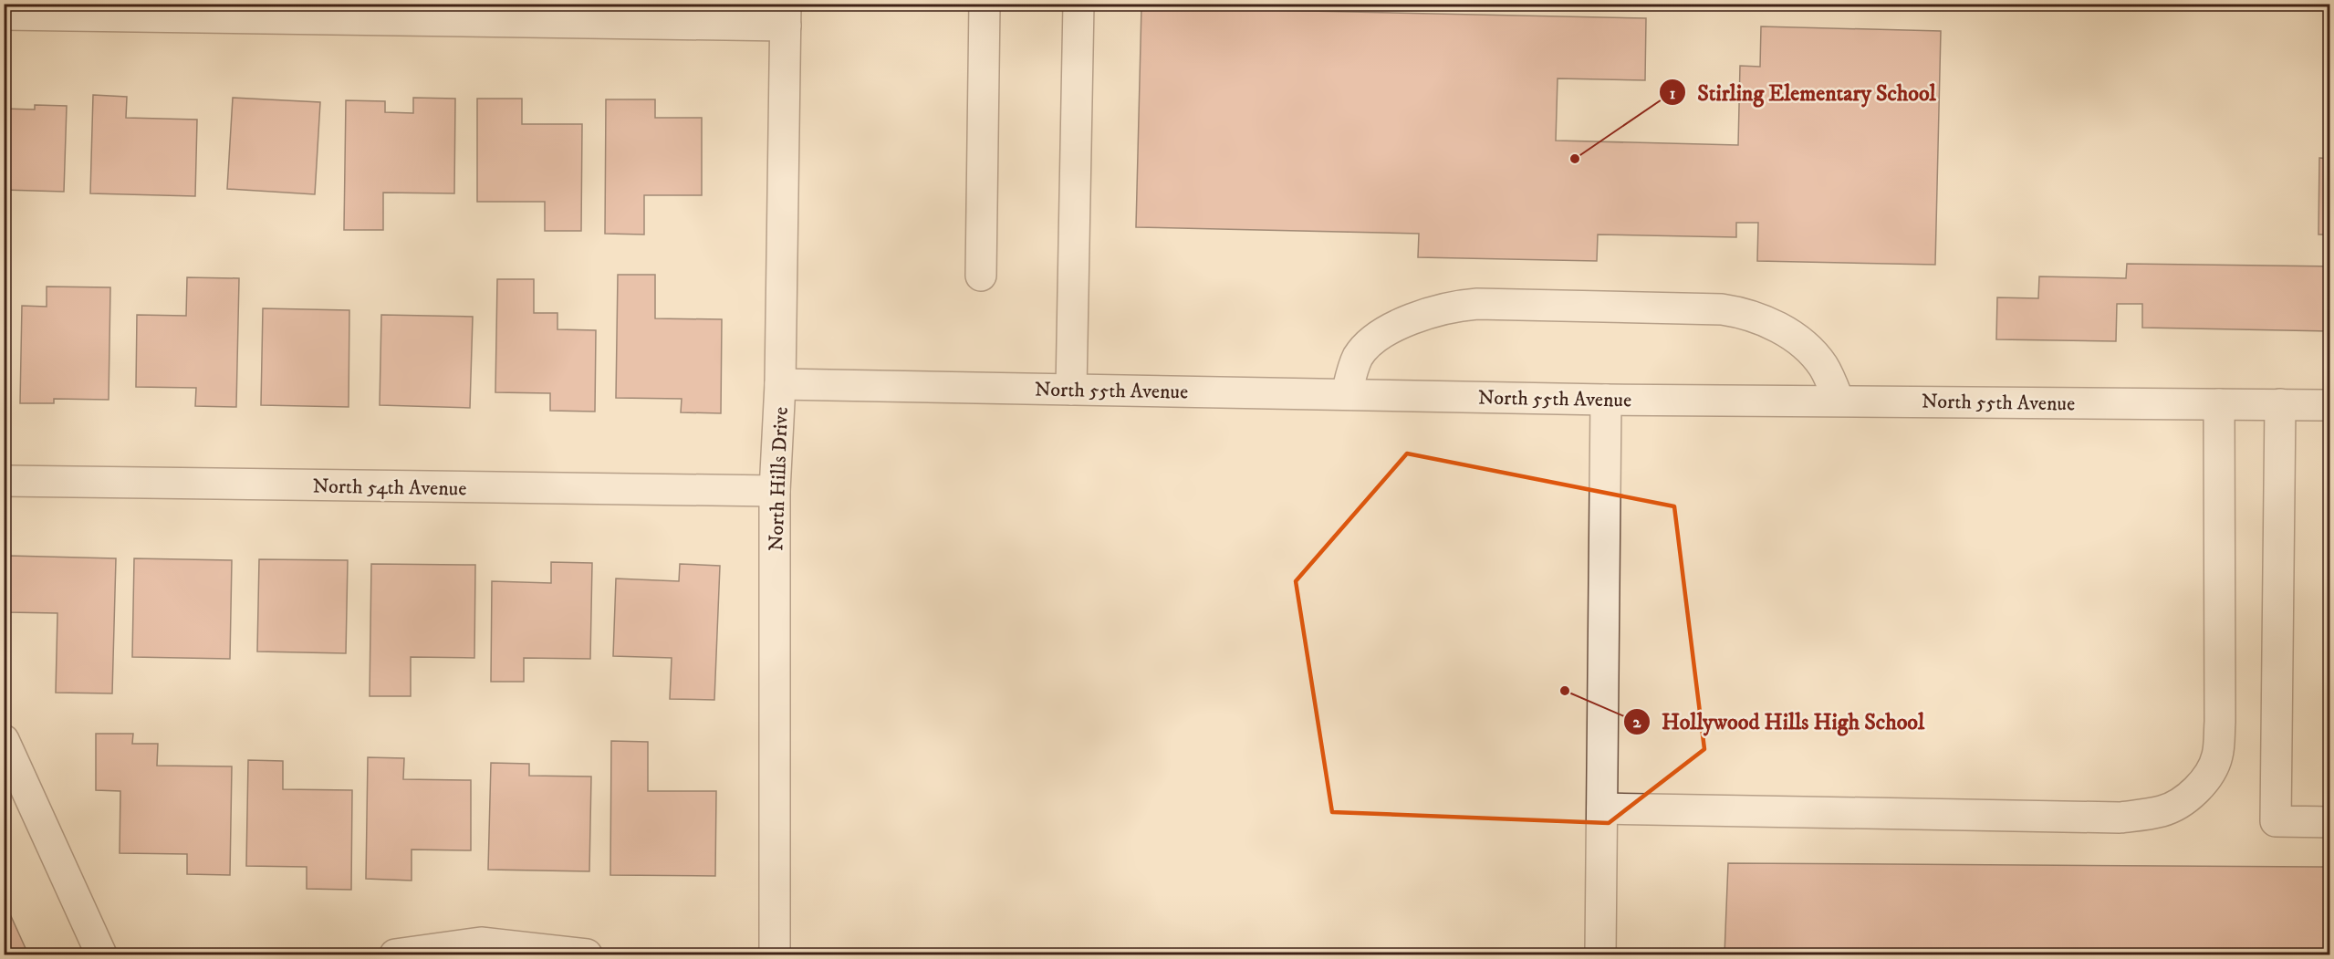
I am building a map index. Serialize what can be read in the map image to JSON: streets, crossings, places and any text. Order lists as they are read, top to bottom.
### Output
{
  "streets": {
    "street": ["North 55th Avenue", "North Hills Drive", "North 54th Avenue"]
  },
  "crossings": [
    ["North 55th Avenue", "North Hills Drive"],
    ["North Hills Drive", "North 54th Avenue"]
  ],
  "places": ["Stirling Elementary School", "Hollywood Hills High School"]
}
